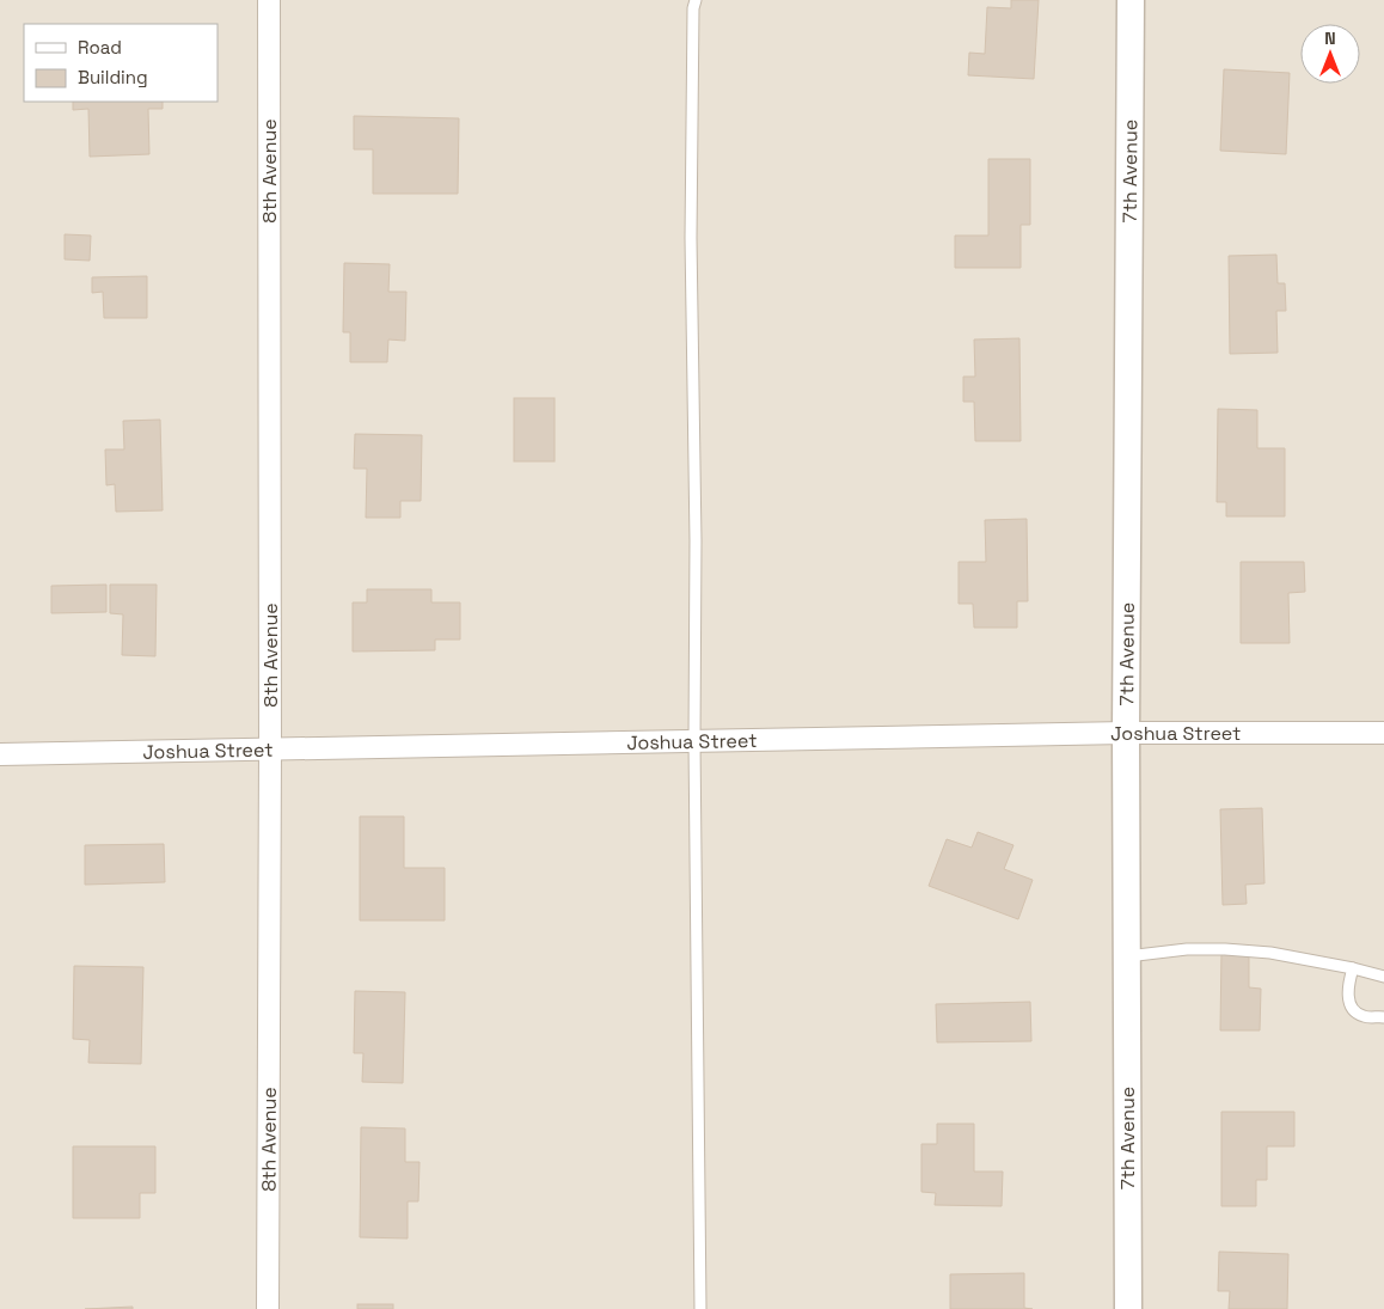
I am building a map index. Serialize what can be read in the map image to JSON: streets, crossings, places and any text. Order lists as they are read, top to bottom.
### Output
{
  "streets": {
    "street": ["8th Avenue", "7th Avenue", "Joshua Street"]
  },
  "crossings": [
    ["8th Avenue", "Joshua Street"],
    ["7th Avenue", "Joshua Street"]
  ],
  "legend": ["Road", "Building"],
  "north": "top"
}
